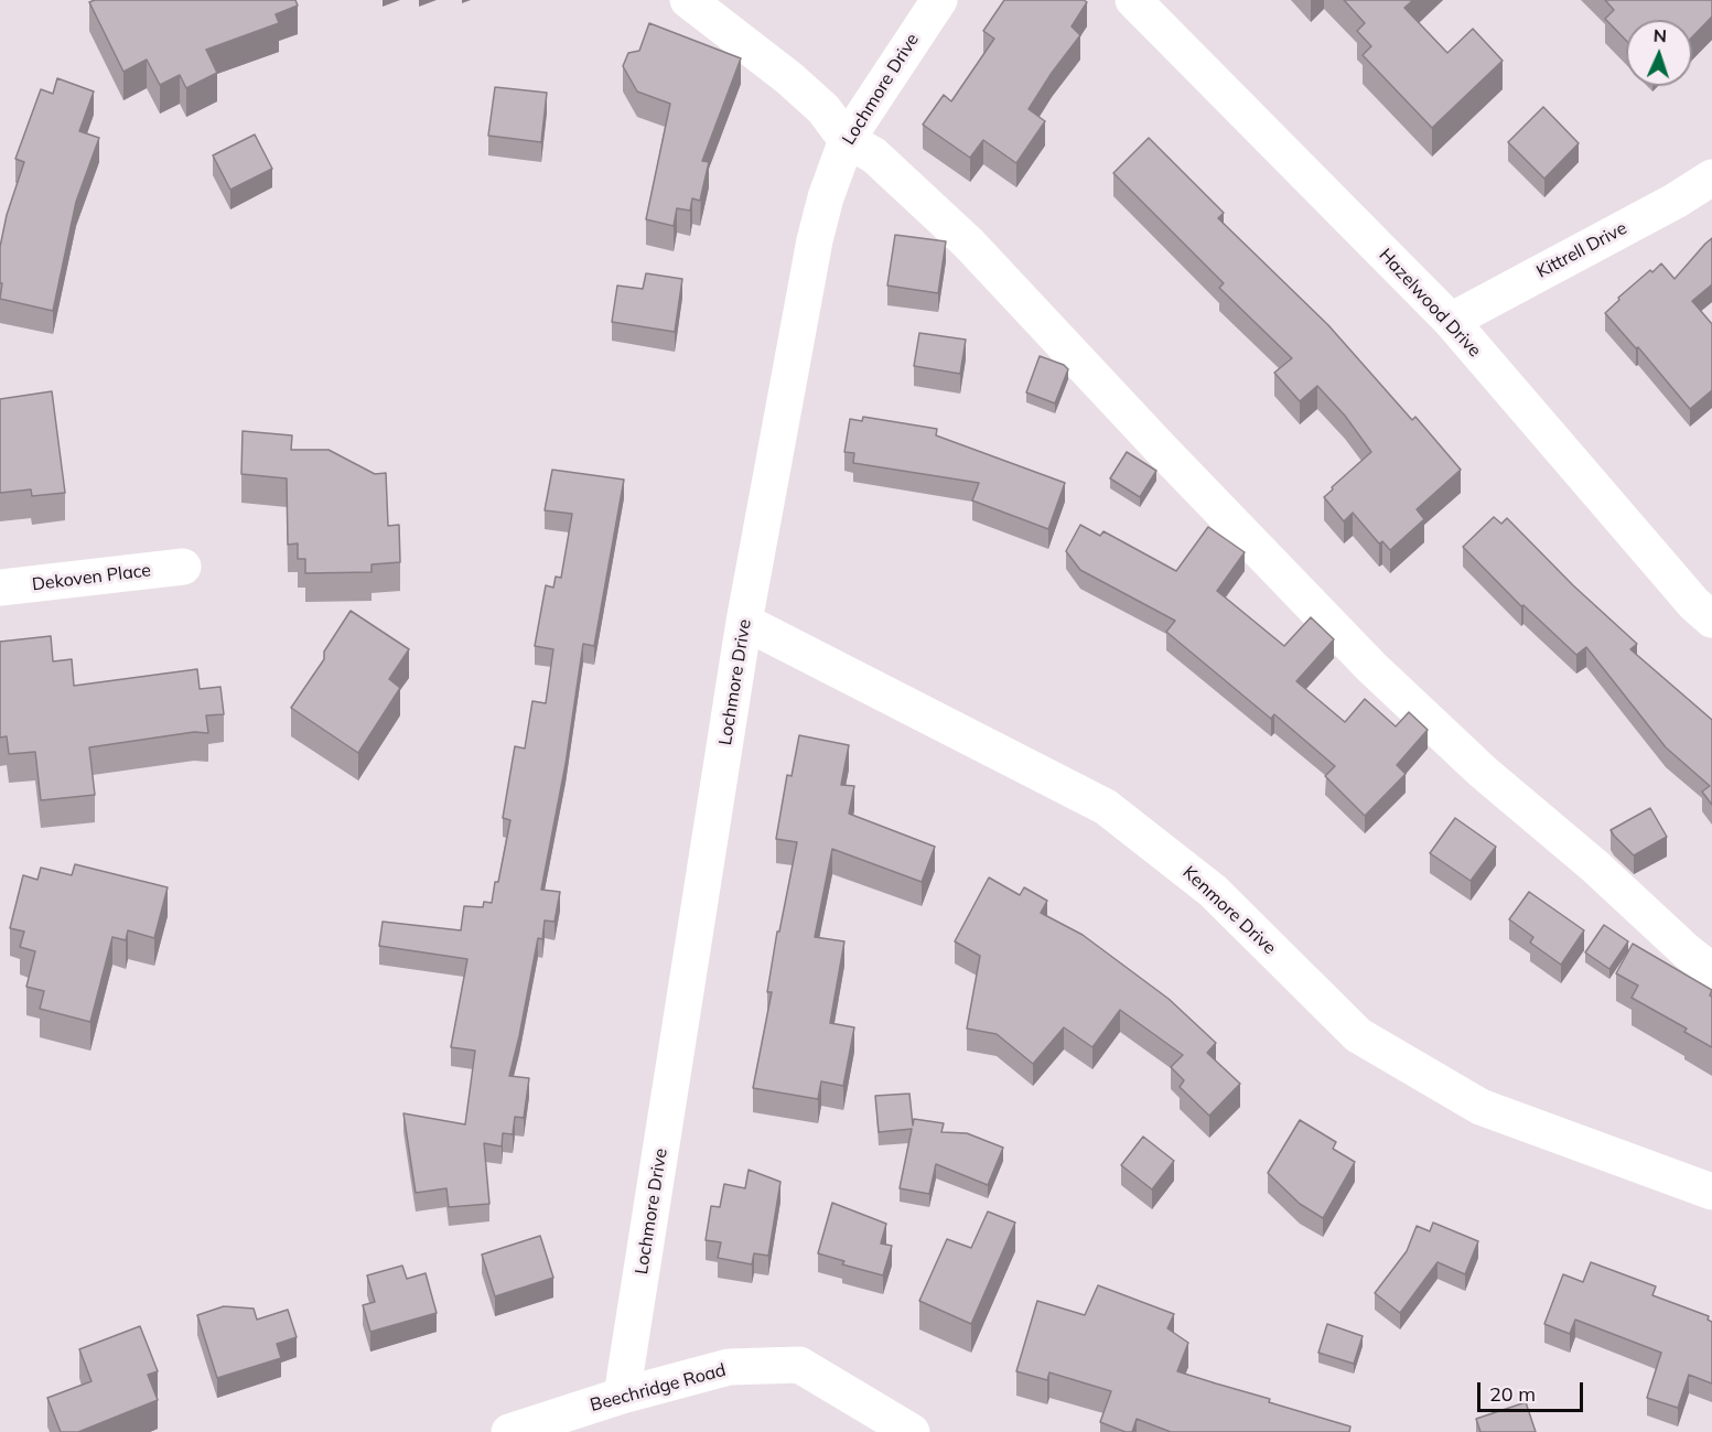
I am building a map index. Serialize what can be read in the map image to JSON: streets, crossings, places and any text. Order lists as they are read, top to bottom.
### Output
{
  "streets": {
    "street": [
      "Lochmore Drive",
      "Kittrell Drive",
      "Hazelwood Drive",
      "Dekoven Place",
      "Kenmore Drive",
      "Beechridge Road"
    ]
  },
  "crossings": [
    ["Lochmore Drive", "Kenmore Drive"],
    ["Lochmore Drive", "Beechridge Road"],
    ["Kittrell Drive", "Hazelwood Drive"]
  ],
  "scale_bar": "20 m",
  "north": "top"
}
